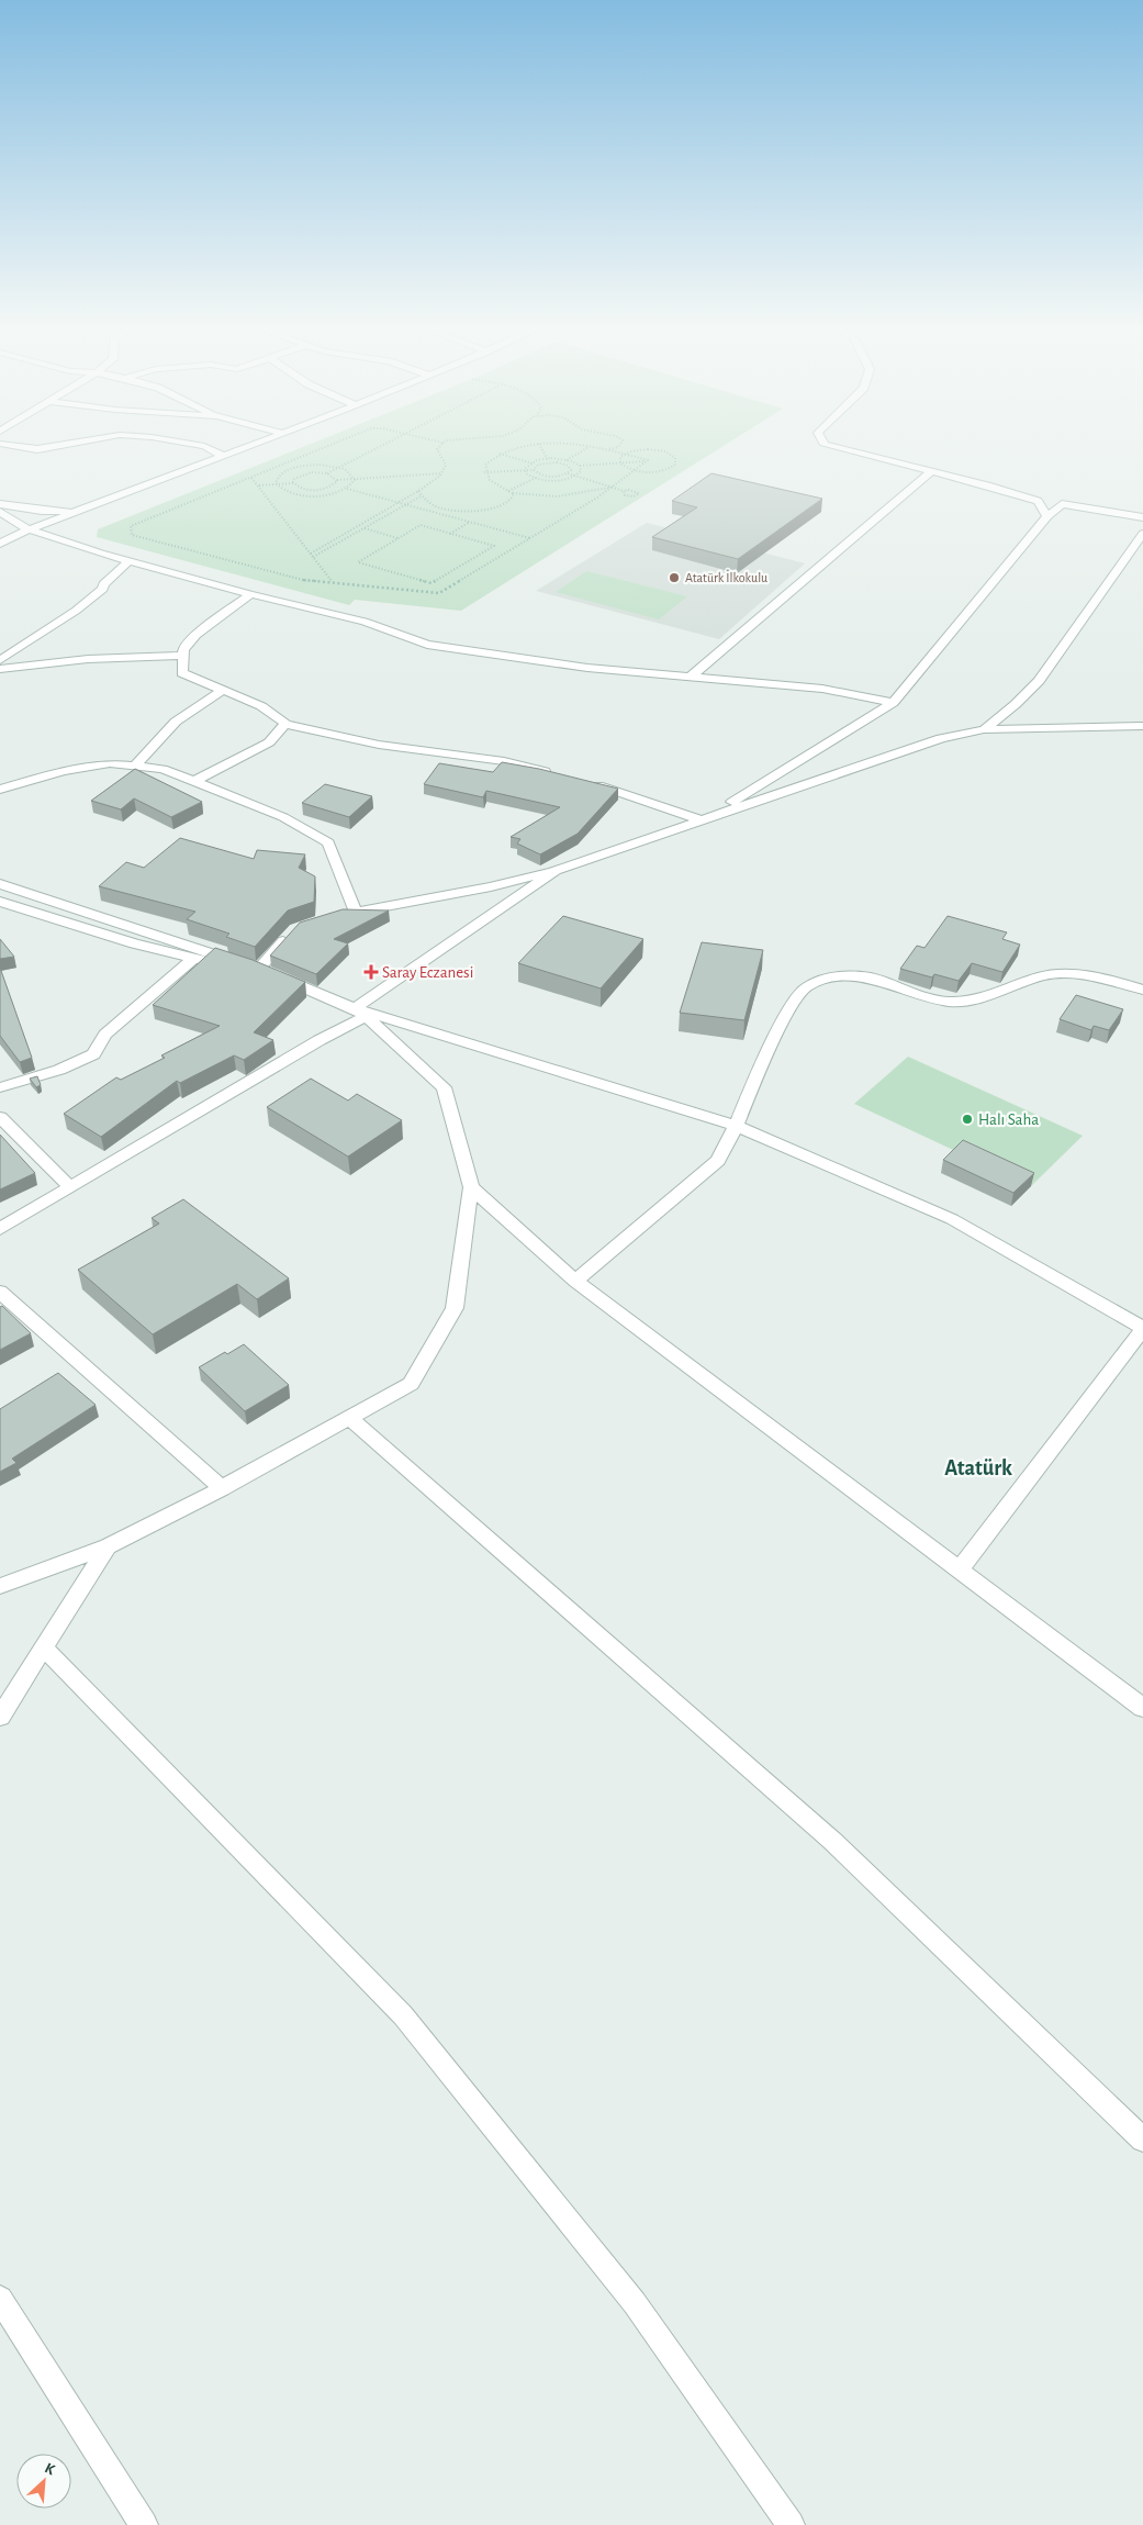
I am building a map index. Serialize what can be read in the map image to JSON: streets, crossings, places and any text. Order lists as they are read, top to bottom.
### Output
{
  "districts": ["Atatürk"],
  "places": {
    "other": ["Atatürk İlkokulu", "Halı Saha"],
    "health": ["Saray Eczanesi"]
  },
  "north": "top right"
}
